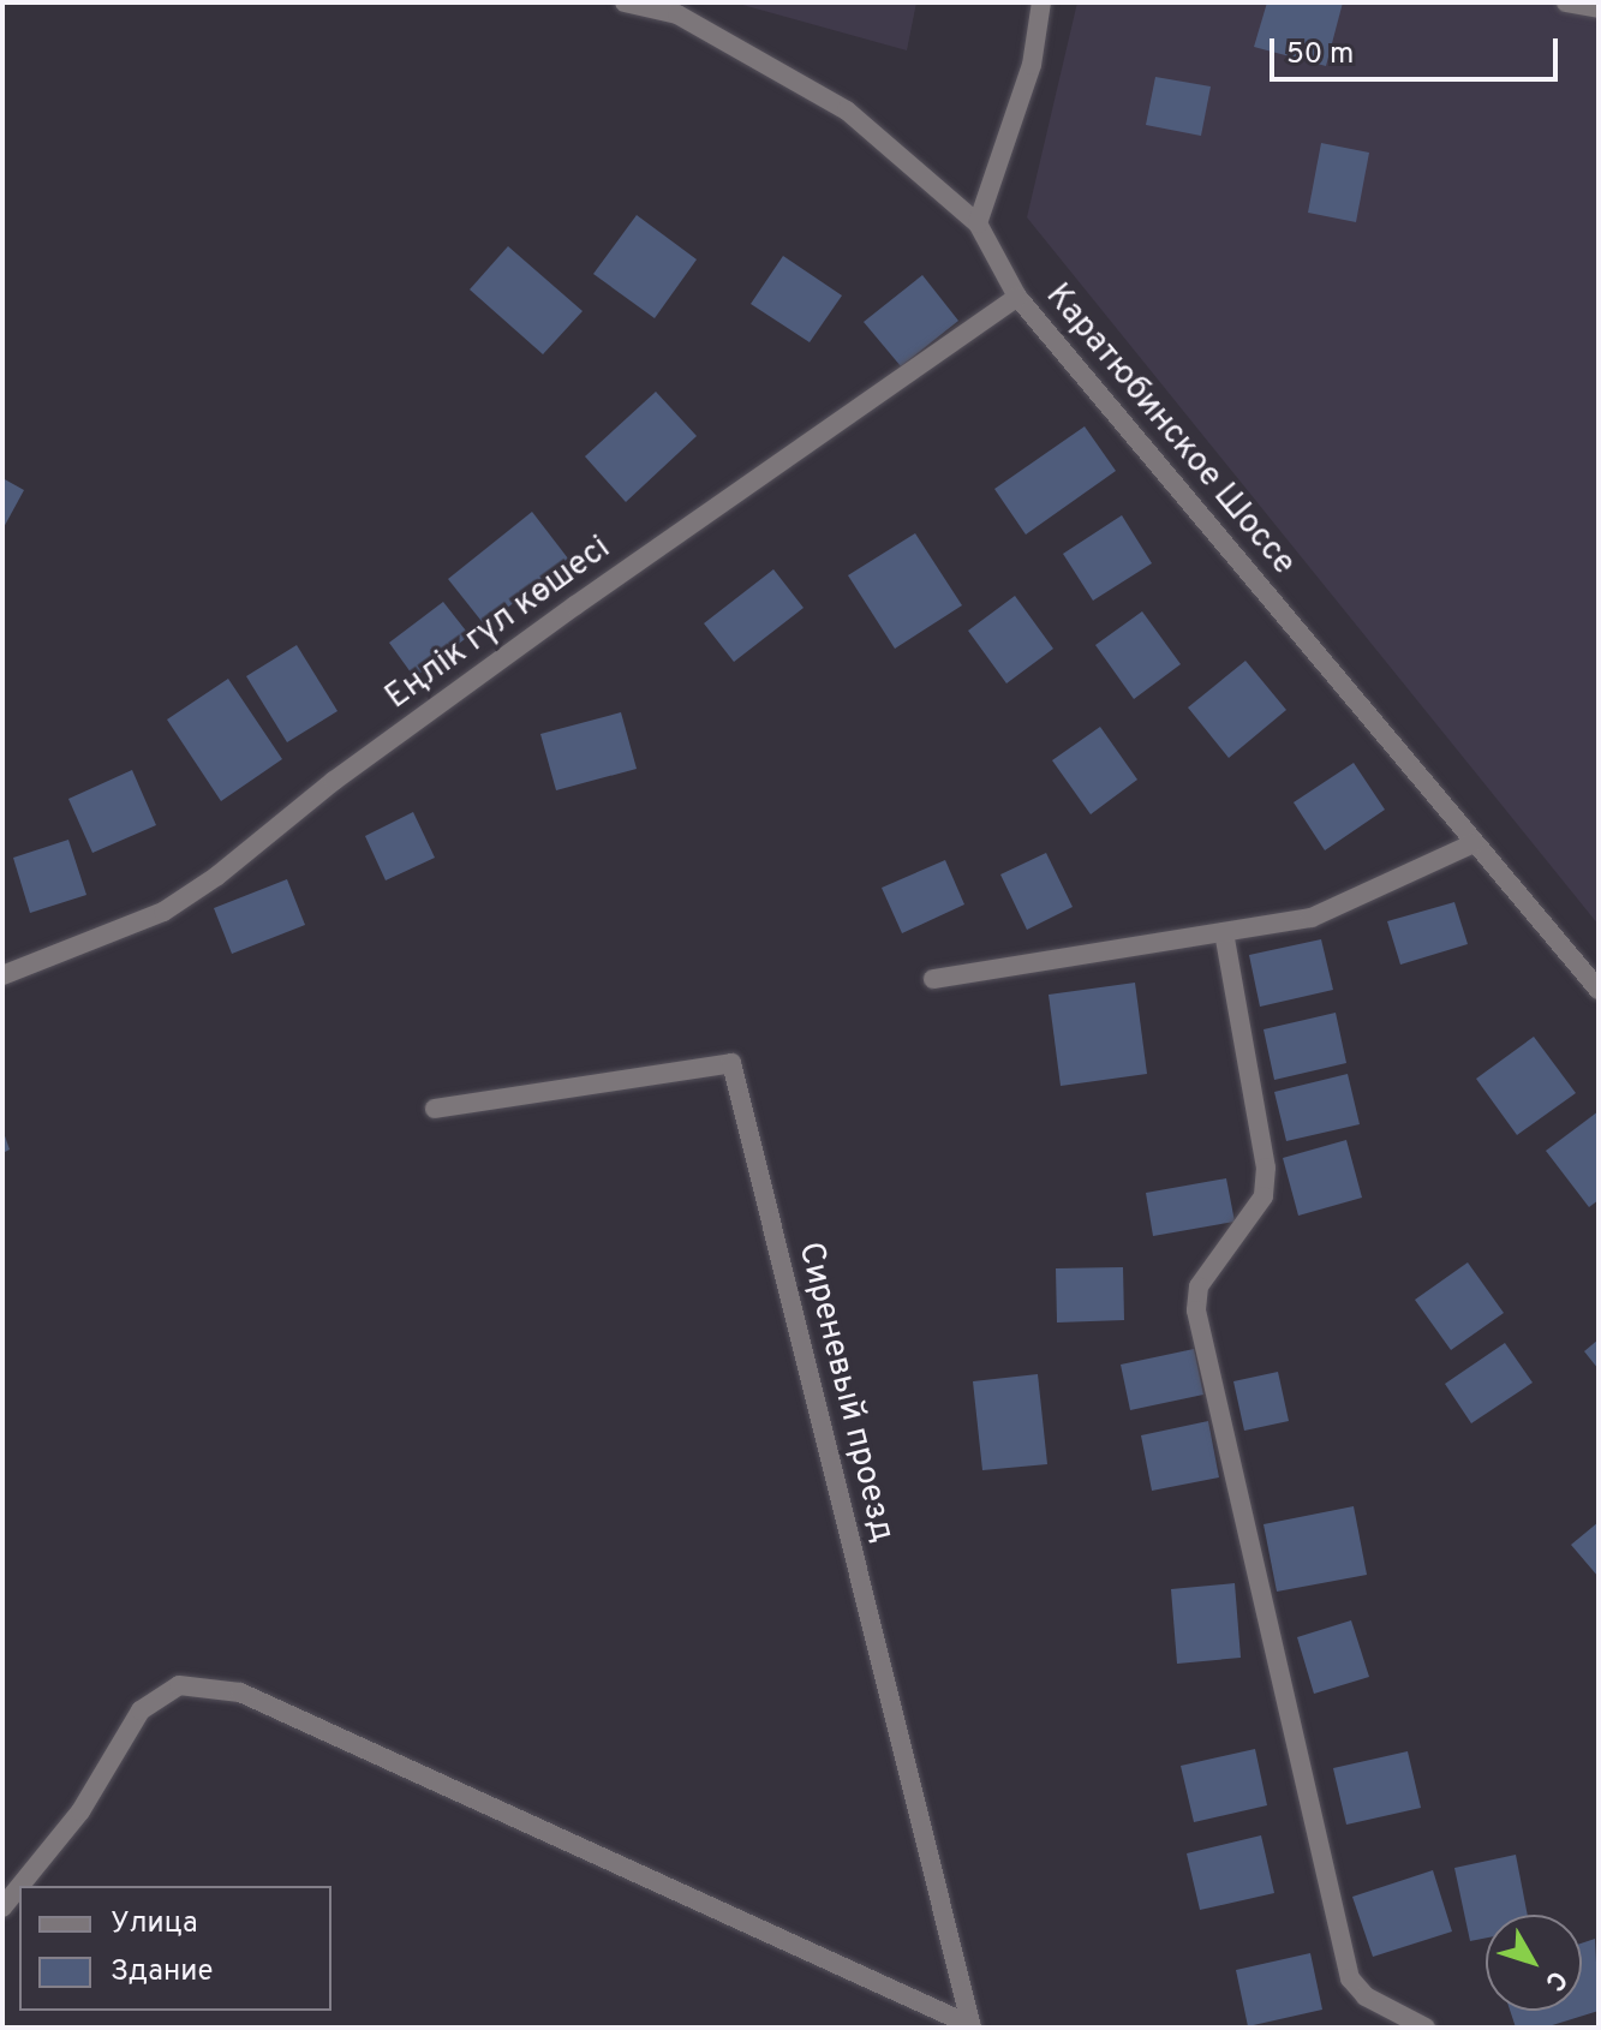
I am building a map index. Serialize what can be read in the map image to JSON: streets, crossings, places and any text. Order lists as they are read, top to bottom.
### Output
{
  "streets": {
    "street": ["Каратюбинское Шоссе", "Еңлік гүл көшесі", "Сиреневый проезд"]
  },
  "crossings": [
    ["Каратюбинское Шоссе", "Еңлік гүл көшесі"]
  ],
  "legend": ["Улица", "Здание"],
  "scale_bar": "50 m",
  "north": "bottom right"
}
